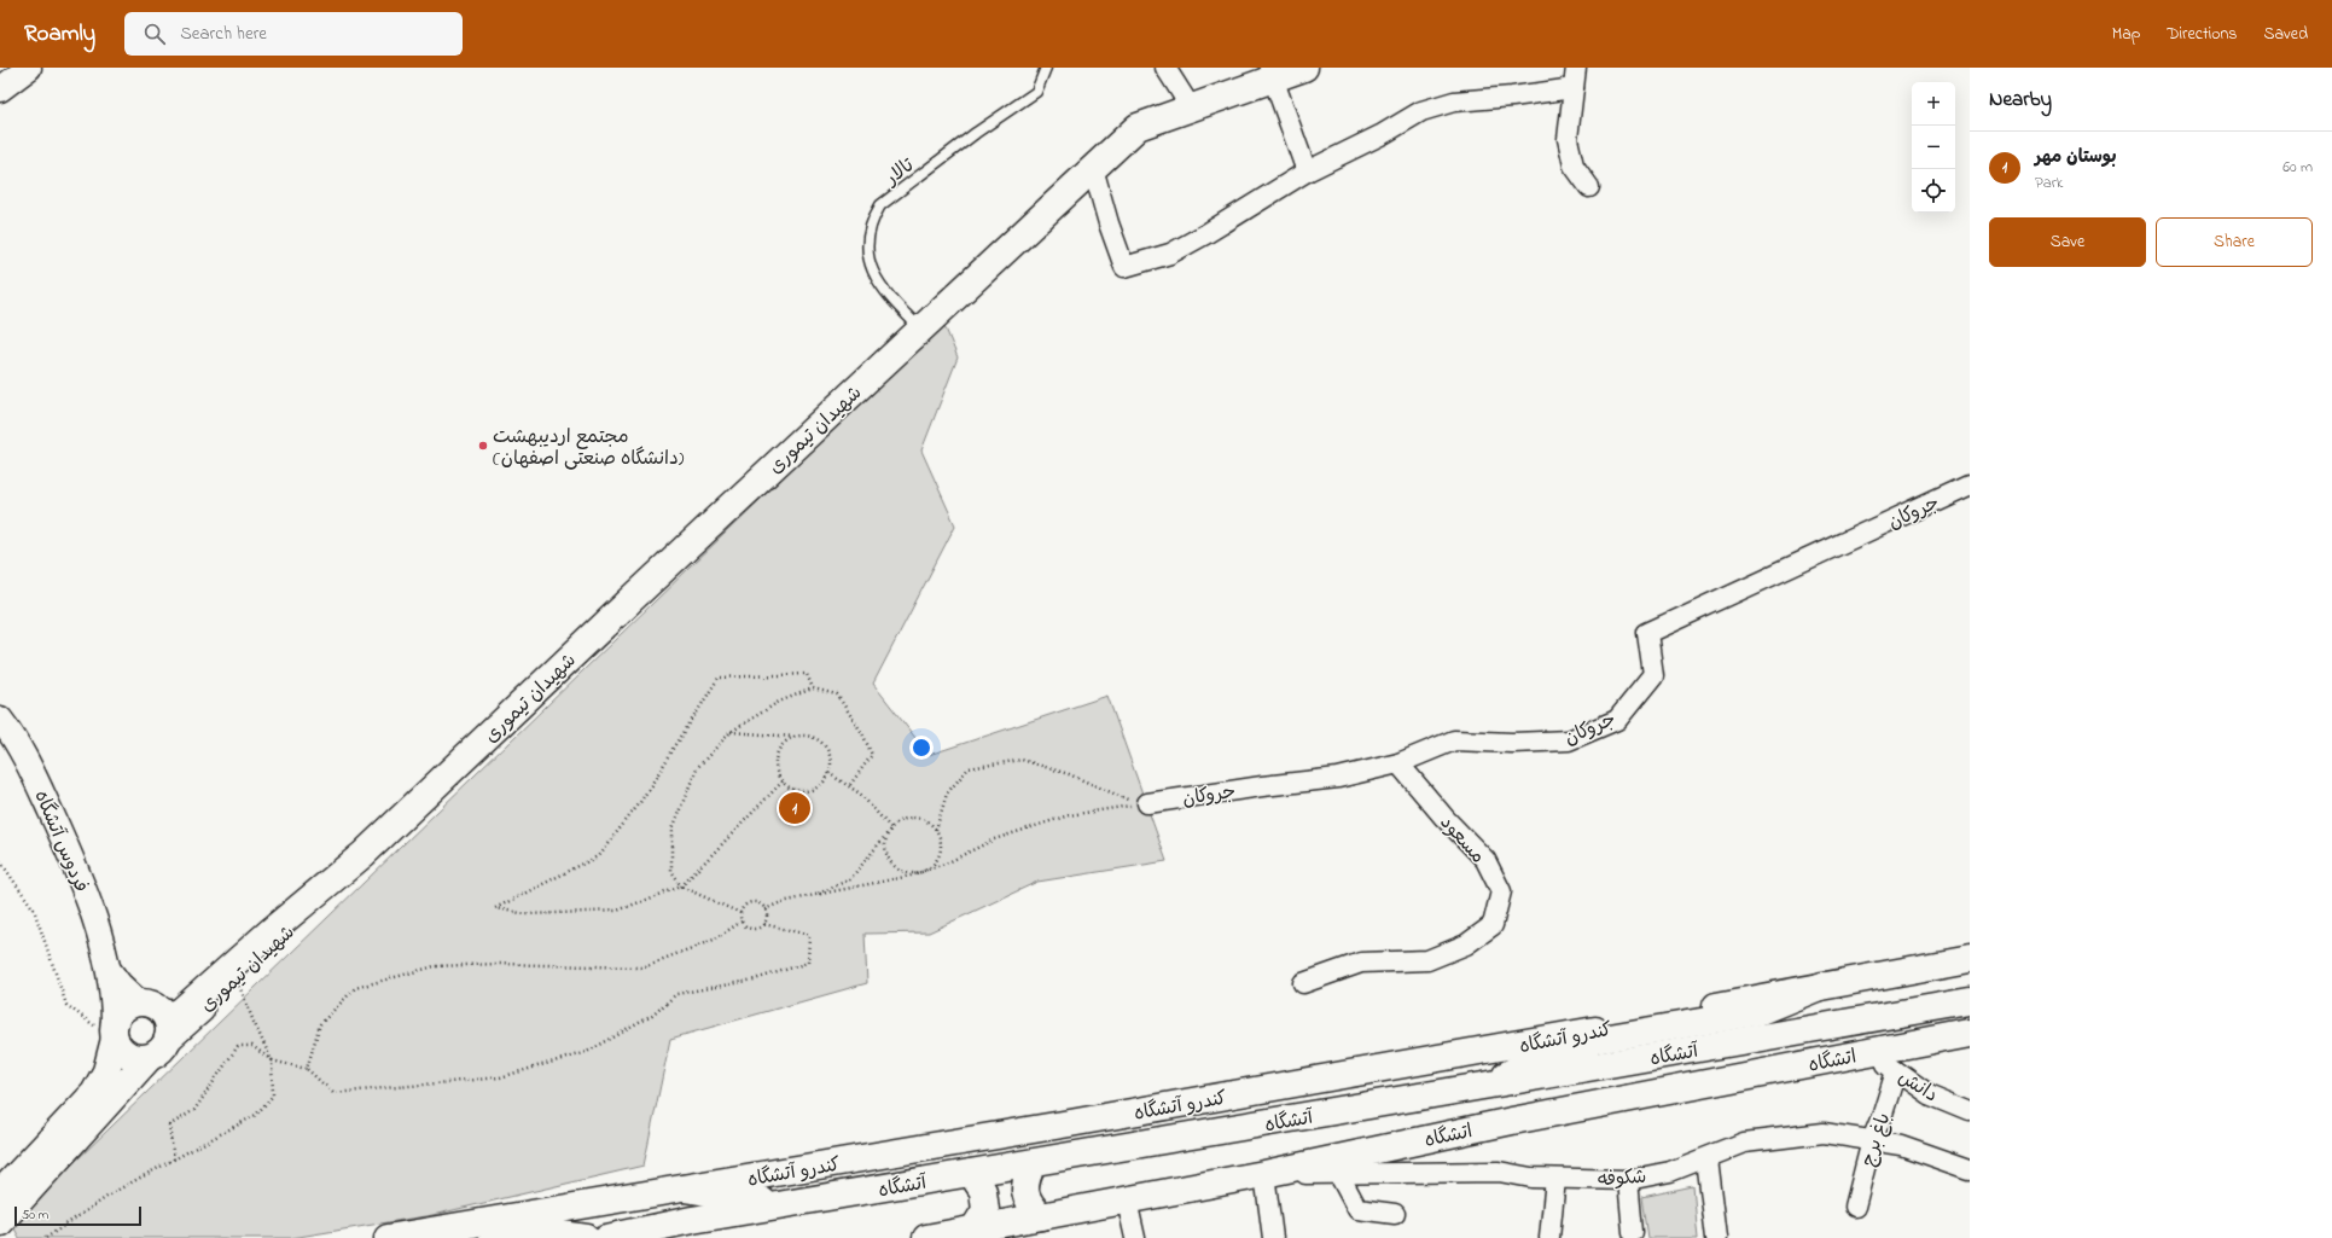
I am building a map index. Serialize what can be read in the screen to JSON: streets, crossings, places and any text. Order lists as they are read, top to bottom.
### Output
{
  "streets": {
    "main road": [
      "شهیدان تیموری",
      "کندرو آتشگاه",
      "آتشگاه",
      "اتشگاه"
    ],
    "street": [
      "جروکان",
      "مسعود",
      "فردوس آتشگاه",
      "دانش",
      "باغ برج",
      "شکوفه"
    ],
    "lane": ["تالار"]
  },
  "crossings": [
    ["تالار", "شهیدان تیموری"],
    ["جروکان", "مسعود"],
    ["اتشگاه", "دانش"],
    ["اتشگاه", "شکوفه"],
    ["دانش", "باغ برج"],
    ["باغ برج", "شکوفه"]
  ],
  "places": ["مجتمع اردیبهشت (دانشگاه صنعتی اصفهان)"],
  "scale_bar": "50 m",
  "page": {
    "header": "Roamly",
    "search": "Search here",
    "nav": ["Map", "Directions", "Saved"],
    "heading": "Nearby",
    "map_buttons": ["+", "−"],
    "list": [
      {
        "mark": "1",
        "name": "بوستان مهر",
        "note": "Park",
        "value": "60 m"
      }
    ],
    "buttons": ["Save", "Share"],
    "pins": "1",
    "scale": "50 m"
  }
}
